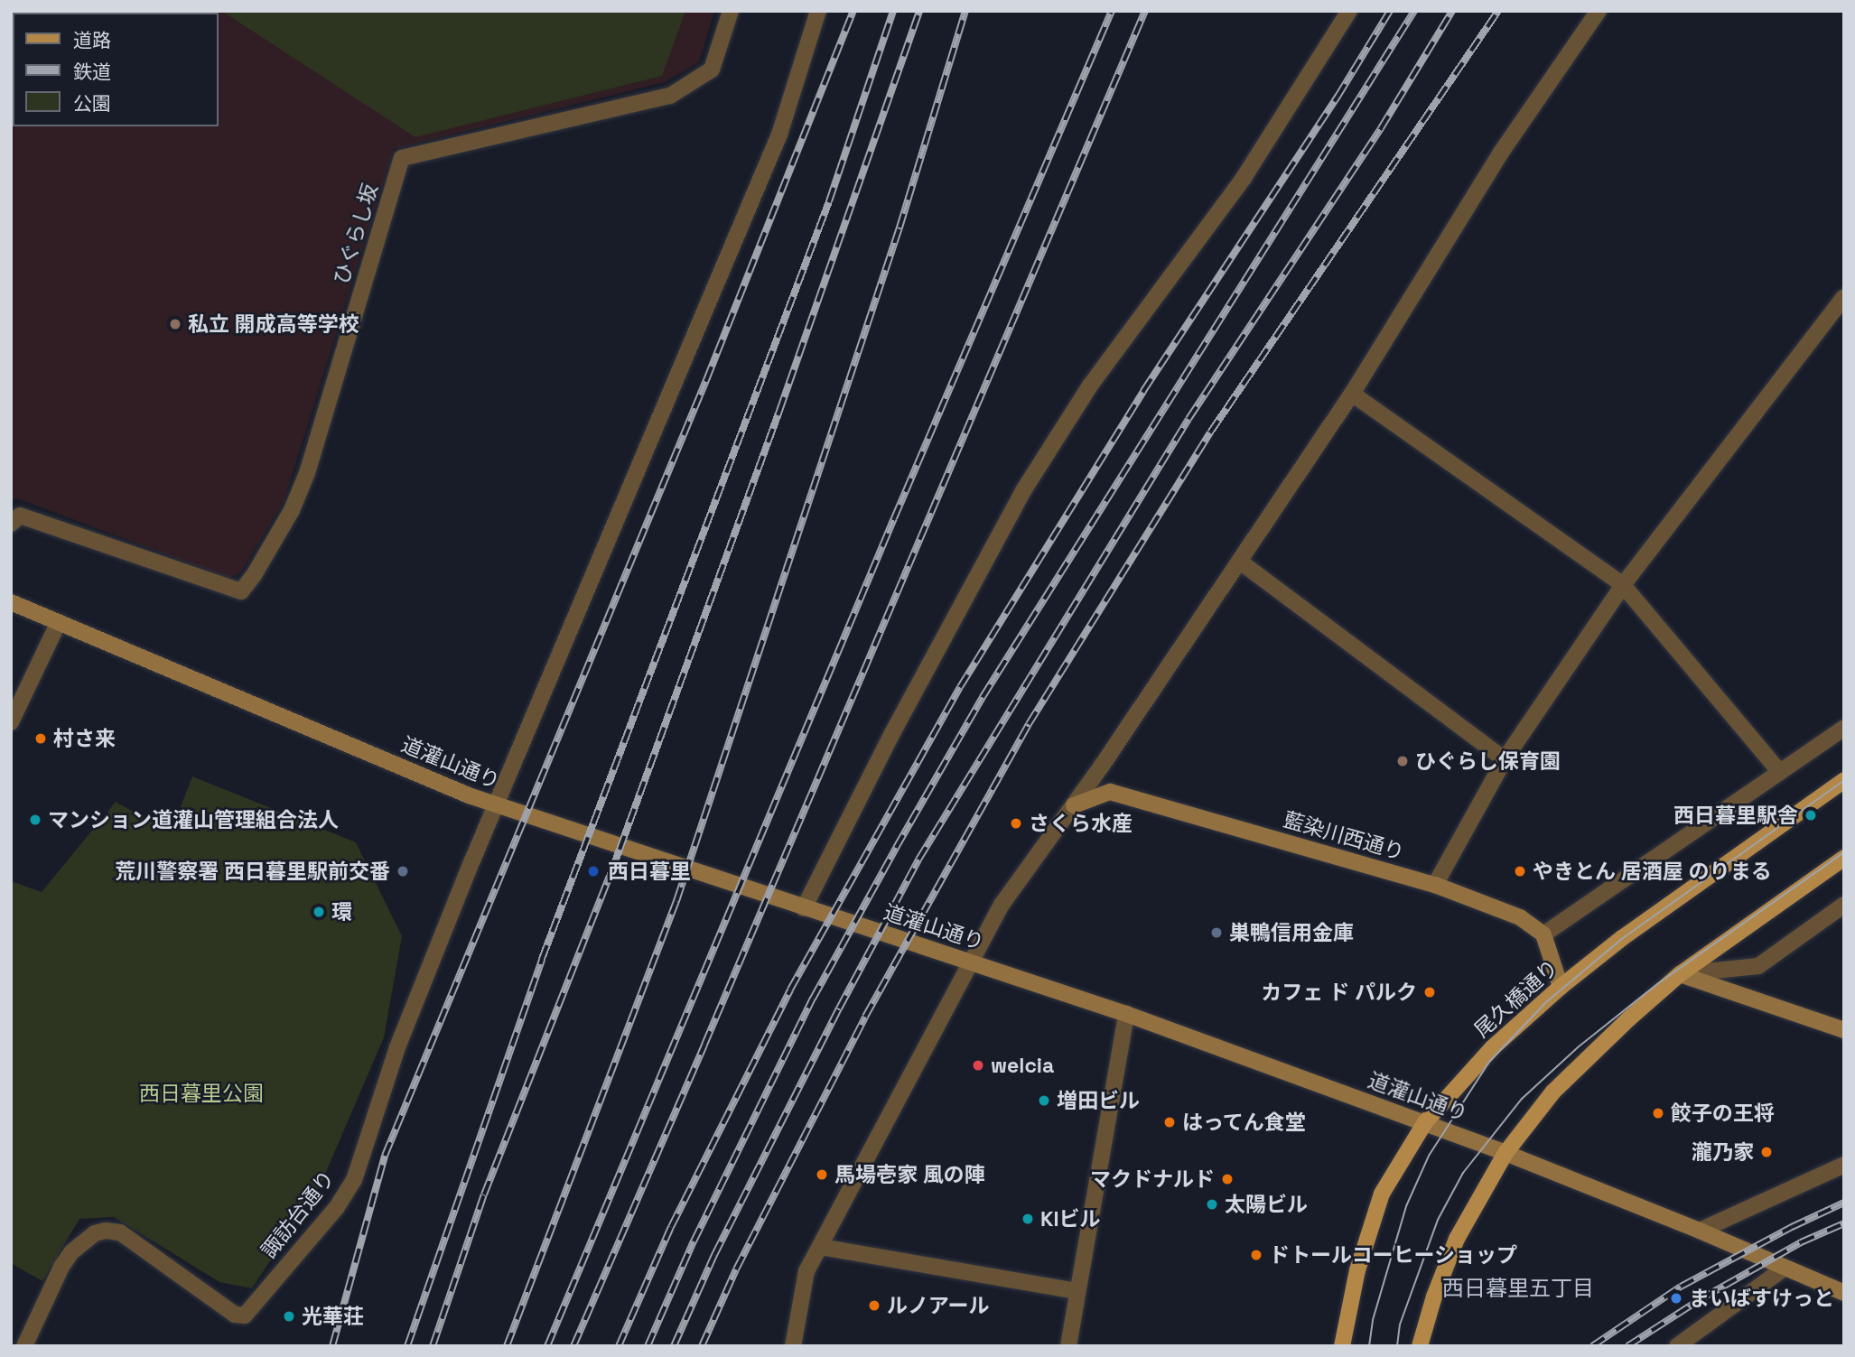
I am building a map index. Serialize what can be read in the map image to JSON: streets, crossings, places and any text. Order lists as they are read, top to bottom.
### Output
{
  "streets": {
    "main road": ["道灌山通り", "藍染川西通り", "尾久橋通り"],
    "street": ["ひぐらし坂", "諏訪台通り"]
  },
  "crossings": [
    ["道灌山通り", "尾久橋通り"],
    ["道灌山通り", "諏訪台通り"]
  ],
  "districts": ["西日暮里五丁目"],
  "parks": ["西日暮里公園"],
  "places": [
    "私立 開成高等学校",
    "村さ来",
    "ひぐらし保育園",
    "西日暮里駅舎",
    "マンション道灌山管理組合法人",
    "さくら水産",
    "荒川警察署 西日暮里駅前交番",
    "西日暮里",
    "やきとん 居酒屋 のりまる",
    "環",
    "巣鴨信用金庫",
    "カフェ ド パルク",
    "welcia",
    "増田ビル",
    "餃子の王将",
    "はってん食堂",
    "瀧乃家",
    "馬場壱家 風の陣",
    "マクドナルド",
    "太陽ビル",
    "KIビル",
    "ドトールコーヒーショップ",
    "まいばすけっと",
    "ルノアール",
    "光華荘"
  ],
  "legend": ["道路", "鉄道", "公園"]
}
